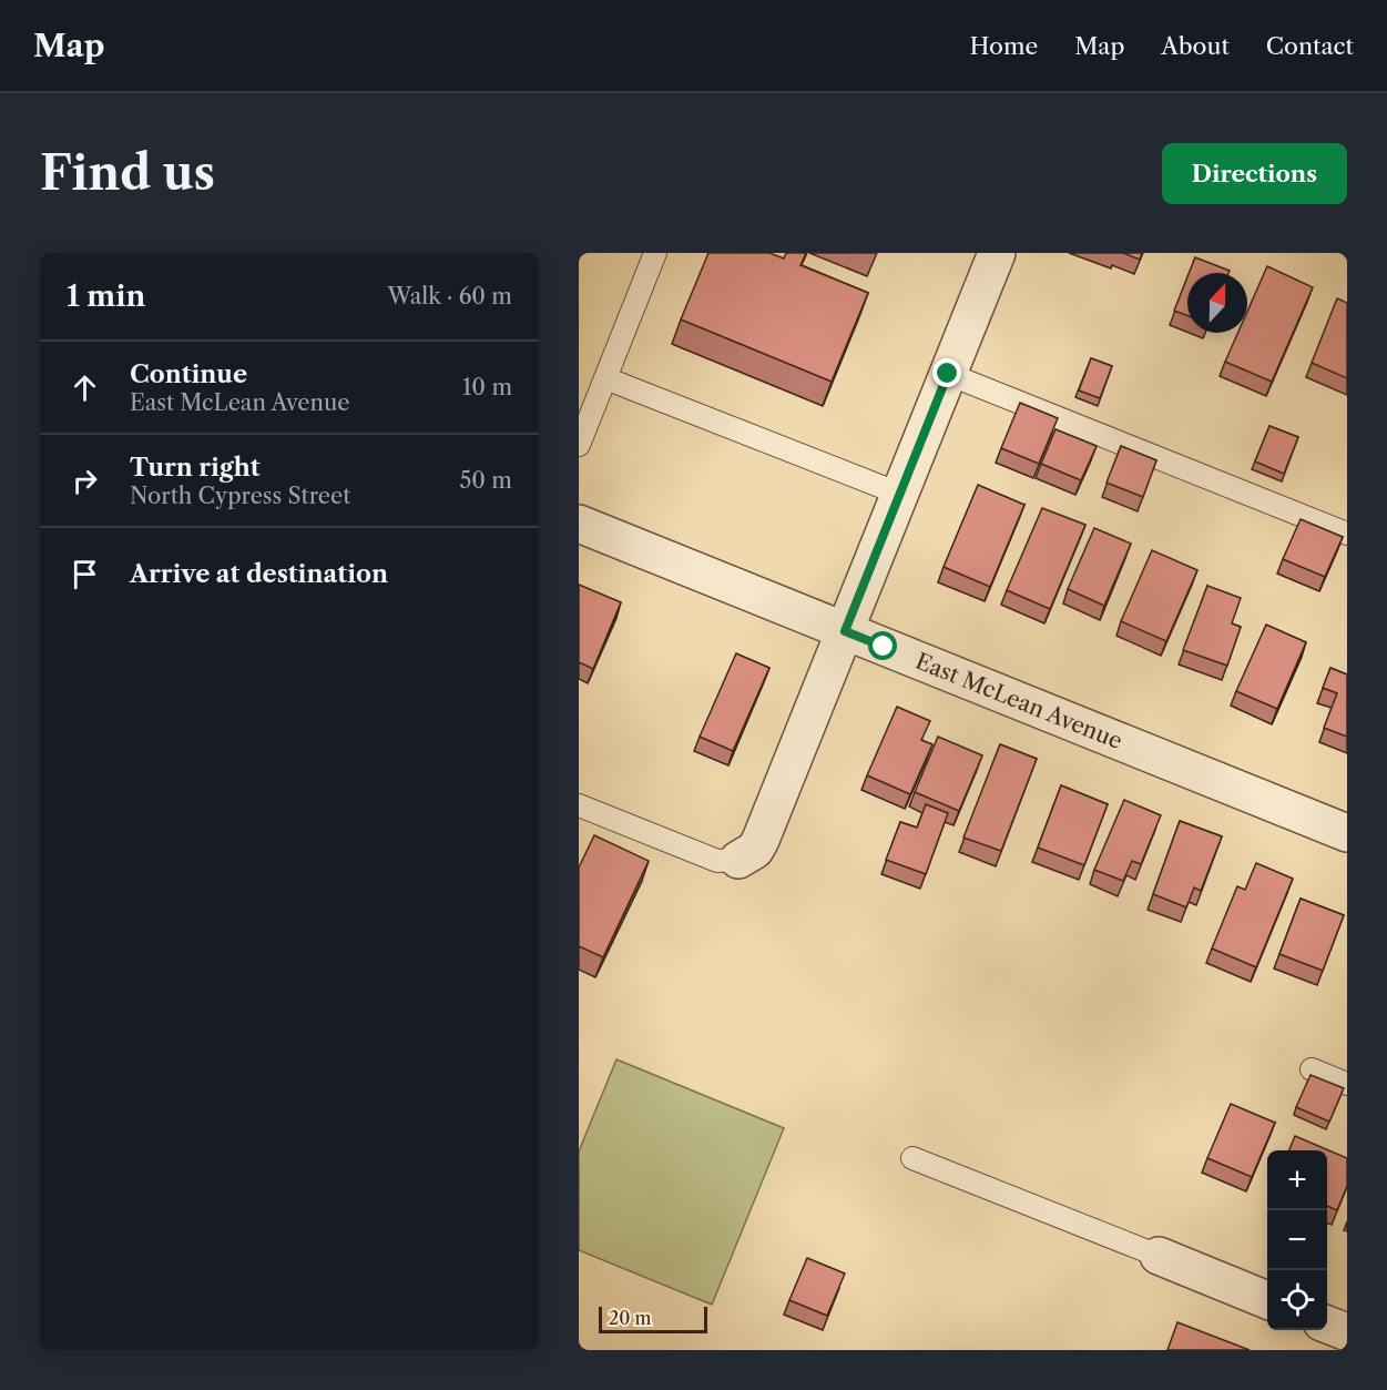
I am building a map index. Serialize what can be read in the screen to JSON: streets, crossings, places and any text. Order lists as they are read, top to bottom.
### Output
{
  "streets": {
    "street": ["East McLean Avenue"]
  },
  "scale_bar": "20 m",
  "north": "top",
  "page": {
    "header": "Map",
    "nav": [
      "Home",
      "Map",
      "About",
      "Contact"
    ],
    "buttons": "Directions",
    "title": "Find us",
    "heading": ["1 min", "Walk · 60 m"],
    "list": [
      ["Continue", "East McLean Avenue", "10 m"],
      ["Turn right", "North Cypress Street", "50 m"],
      "Arrive at destination"
    ],
    "map_buttons": ["+", "−"],
    "scale": "20 m"
  }
}
